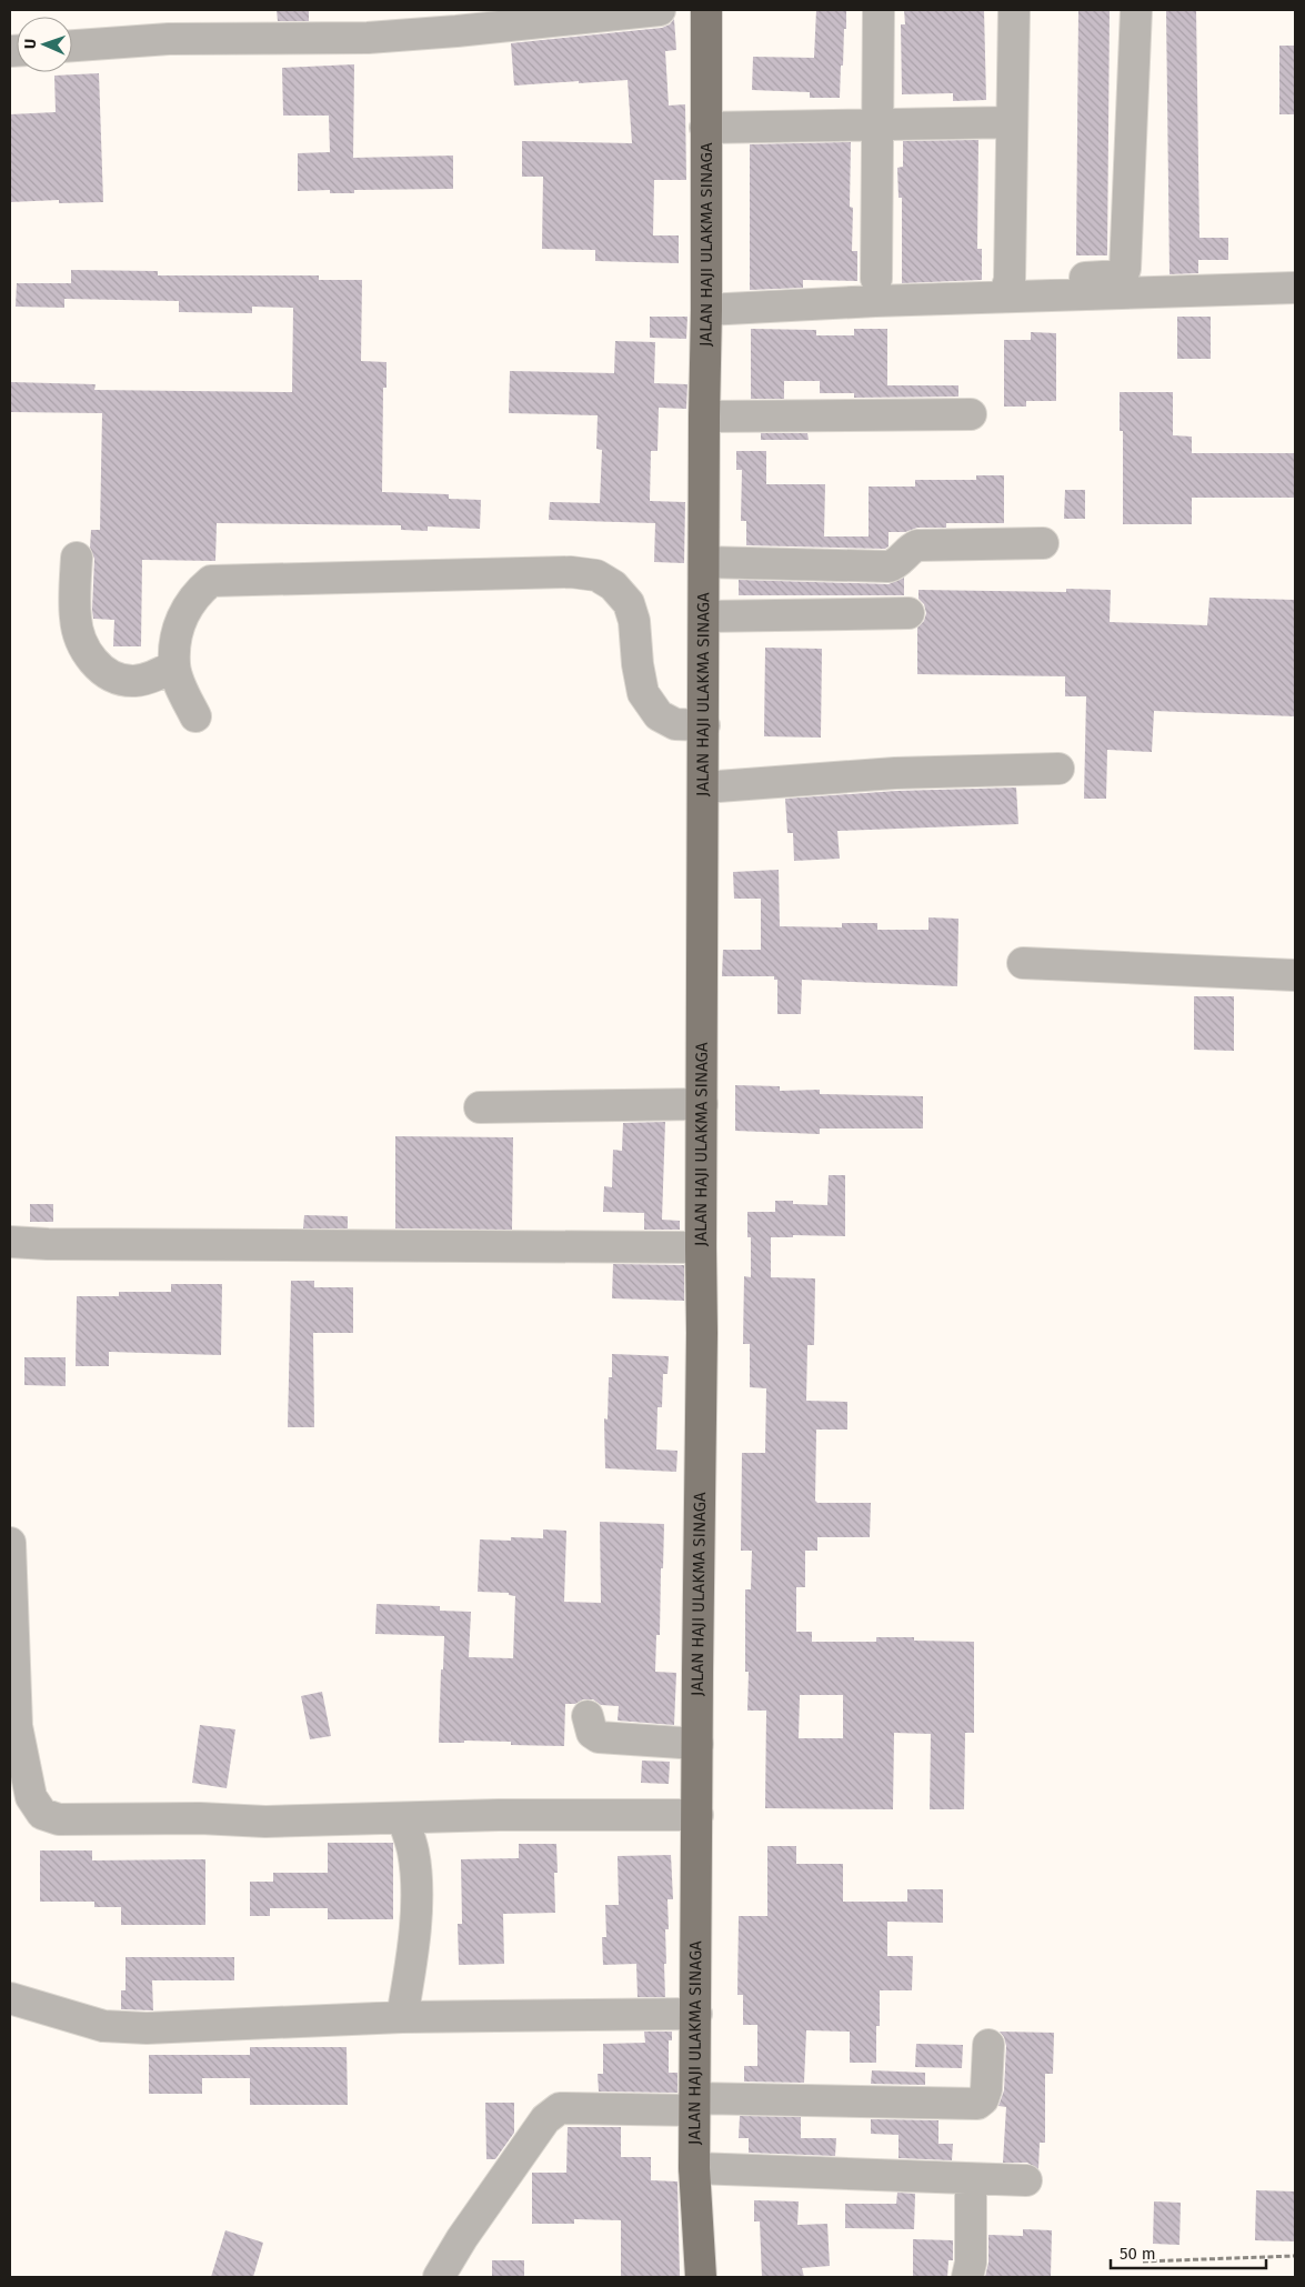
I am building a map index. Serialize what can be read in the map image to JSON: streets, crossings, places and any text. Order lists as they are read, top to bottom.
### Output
{
  "streets": {
    "main road": ["JALAN HAJI ULAKMA SINAGA"]
  },
  "scale_bar": "50 m",
  "north": "left"
}
